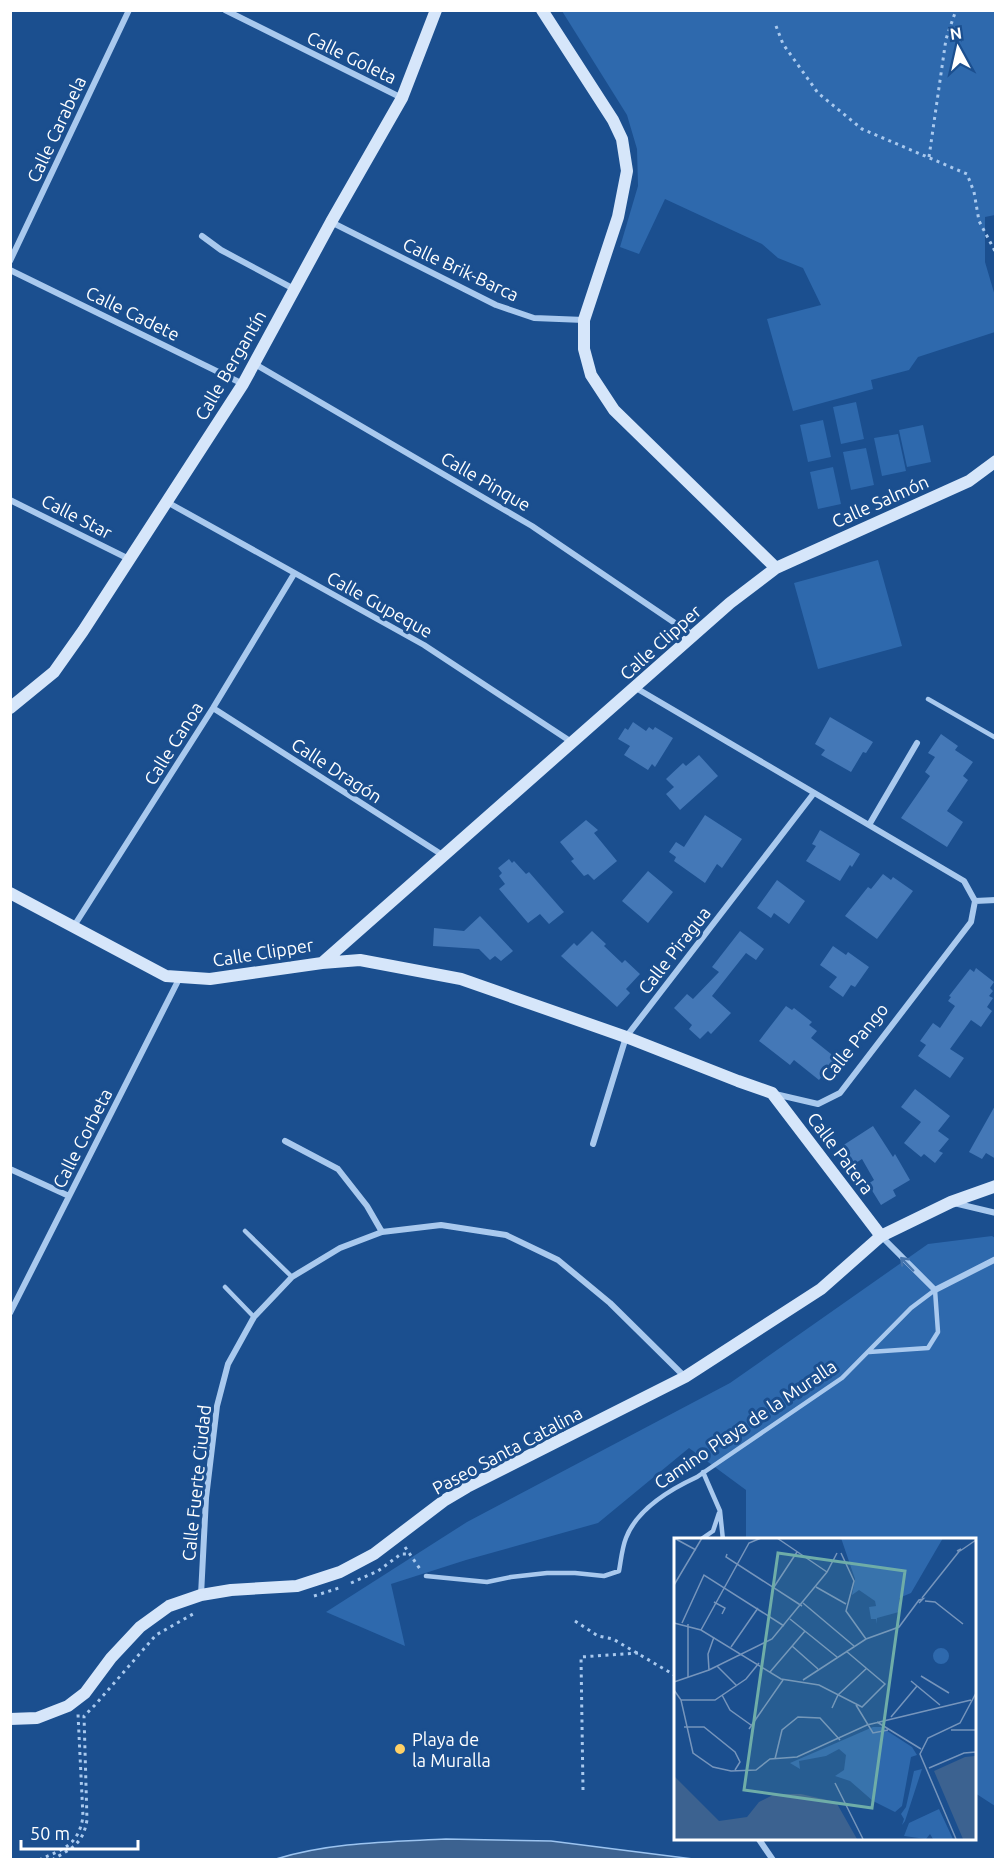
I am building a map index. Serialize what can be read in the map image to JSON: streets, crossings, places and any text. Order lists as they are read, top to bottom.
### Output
{
  "streets": {
    "street": [
      "Calle Goleta",
      "Calle Carabela",
      "Calle Brik-Barca",
      "Calle Cadete",
      "Calle Bergantín",
      "Calle Pinque",
      "Calle Salmón",
      "Calle Star",
      "Calle Gupeque",
      "Calle Clipper",
      "Calle Canoa",
      "Calle Dragón",
      "Calle Piragua",
      "Calle Pango",
      "Calle Corbeta",
      "Calle Patera",
      "Camino Playa de la Muralla",
      "Paseo Santa Catalina",
      "Calle Fuerte Ciudad"
    ]
  },
  "crossings": [
    ["Calle Goleta", "Calle Bergantín"],
    ["Calle Brik-Barca", "Calle Bergantín"],
    ["Calle Cadete", "Calle Bergantín"],
    ["Calle Bergantín", "Calle Pinque"],
    ["Calle Bergantín", "Calle Star"],
    ["Calle Bergantín", "Calle Gupeque"],
    ["Calle Pinque", "Calle Clipper"],
    ["Calle Salmón", "Calle Clipper"],
    ["Calle Gupeque", "Calle Clipper"],
    ["Calle Gupeque", "Calle Canoa"],
    ["Calle Clipper", "Calle Canoa"],
    ["Calle Clipper", "Calle Dragón"],
    ["Calle Clipper", "Calle Pango"],
    ["Calle Clipper", "Calle Corbeta"],
    ["Calle Canoa", "Calle Dragón"],
    ["Calle Piragua", "Calle Pango"],
    ["Calle Pango", "Calle Patera"],
    ["Calle Patera", "Paseo Santa Catalina"],
    ["Paseo Santa Catalina", "Calle Fuerte Ciudad"]
  ],
  "places": ["Playa de la Muralla"],
  "scale_bar": "50 m",
  "north": "top"
}
